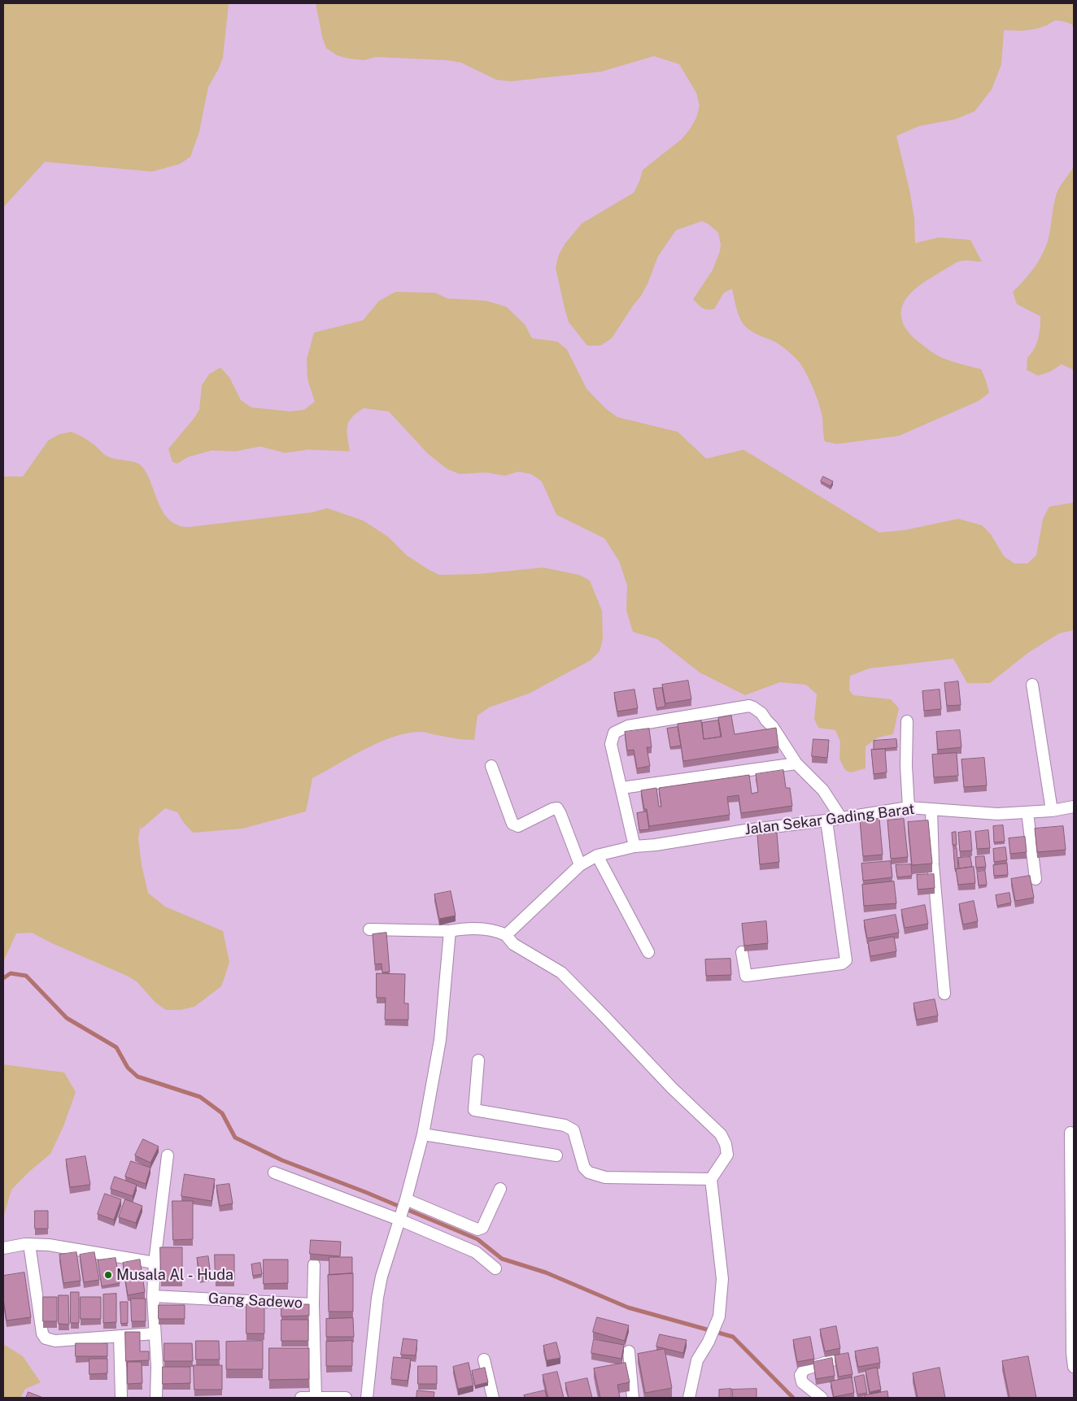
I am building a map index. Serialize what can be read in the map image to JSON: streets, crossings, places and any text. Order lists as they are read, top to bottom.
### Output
{
  "streets": {
    "street": ["Jalan Sekar Gading Barat", "Gang Sadewo"]
  },
  "places": ["Musala Al - Huda"]
}
